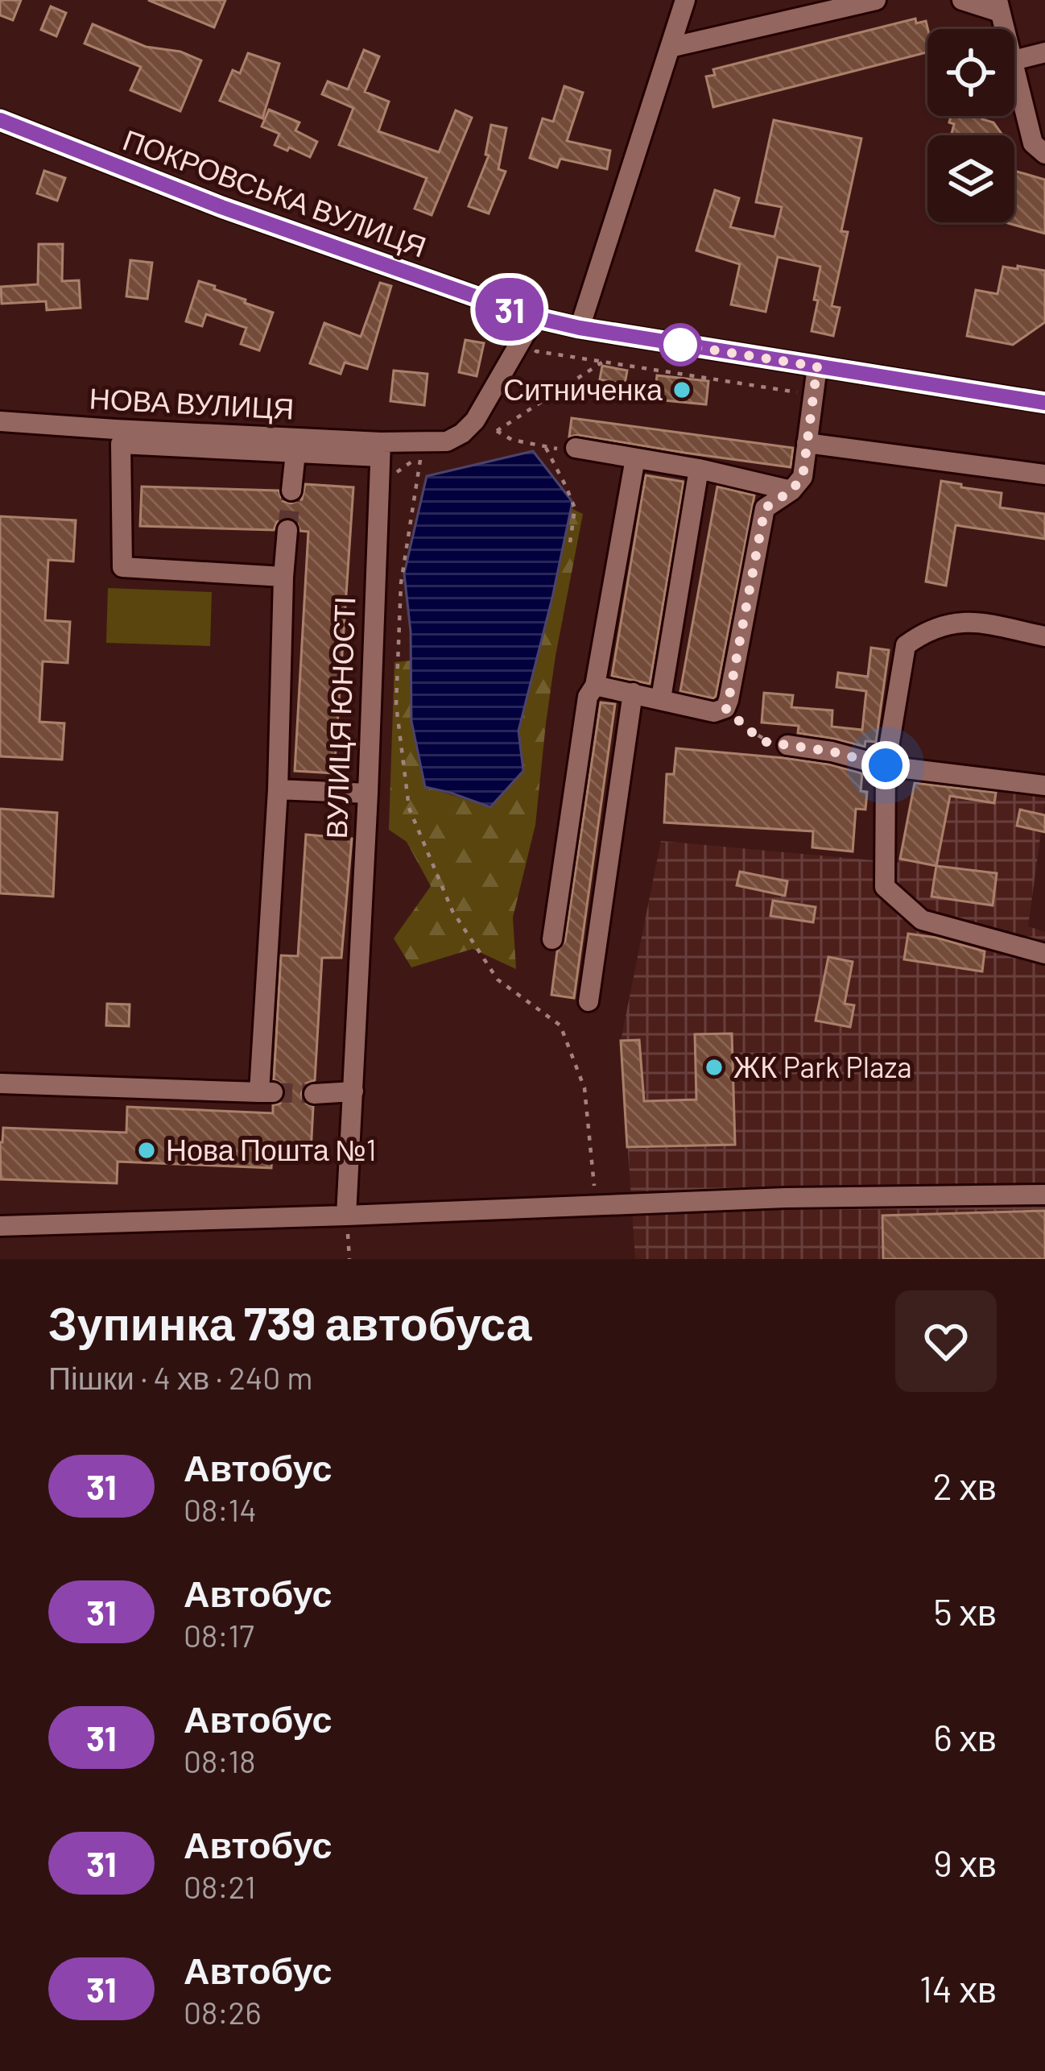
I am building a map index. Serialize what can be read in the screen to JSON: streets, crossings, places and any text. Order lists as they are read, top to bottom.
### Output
{
  "streets": {
    "street": ["ПОКРОВСЬКА ВУЛИЦЯ", "НОВА ВУЛИЦЯ", "ВУЛИЦЯ ЮНОСТІ"]
  },
  "crossings": [
    ["НОВА ВУЛИЦЯ", "ВУЛИЦЯ ЮНОСТІ"]
  ],
  "places": ["Ситниченка", "ЖК Park Plaza", "Нова Пошта №1"],
  "lines": ["bus line 31"],
  "page": {
    "on_map": "31",
    "heading": ["Зупинка 739 автобуса", "Пішки · 4 хв · 240 m"],
    "list": [
      {
        "mark": "31",
        "name": "Автобус",
        "note": "08:14",
        "value": "2 хв"
      },
      {
        "mark": "31",
        "name": "Автобус",
        "note": "08:17",
        "value": "5 хв"
      },
      {
        "mark": "31",
        "name": "Автобус",
        "note": "08:18",
        "value": "6 хв"
      },
      {
        "mark": "31",
        "name": "Автобус",
        "note": "08:21",
        "value": "9 хв"
      },
      {
        "mark": "31",
        "name": "Автобус",
        "note": "08:26",
        "value": "14 хв"
      }
    ]
  }
}
